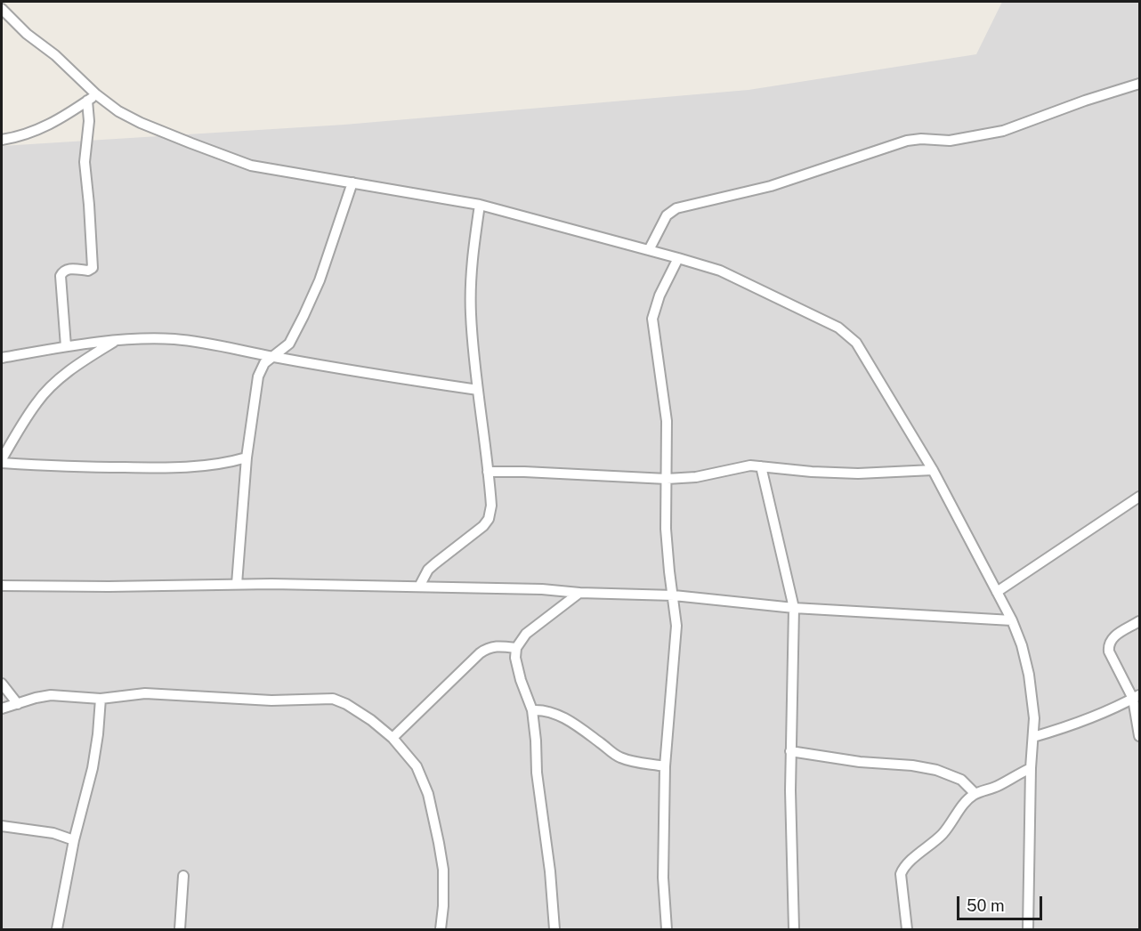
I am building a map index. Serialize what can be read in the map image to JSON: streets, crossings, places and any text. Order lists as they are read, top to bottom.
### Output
{
  "scale_bar": "50 m"
}
